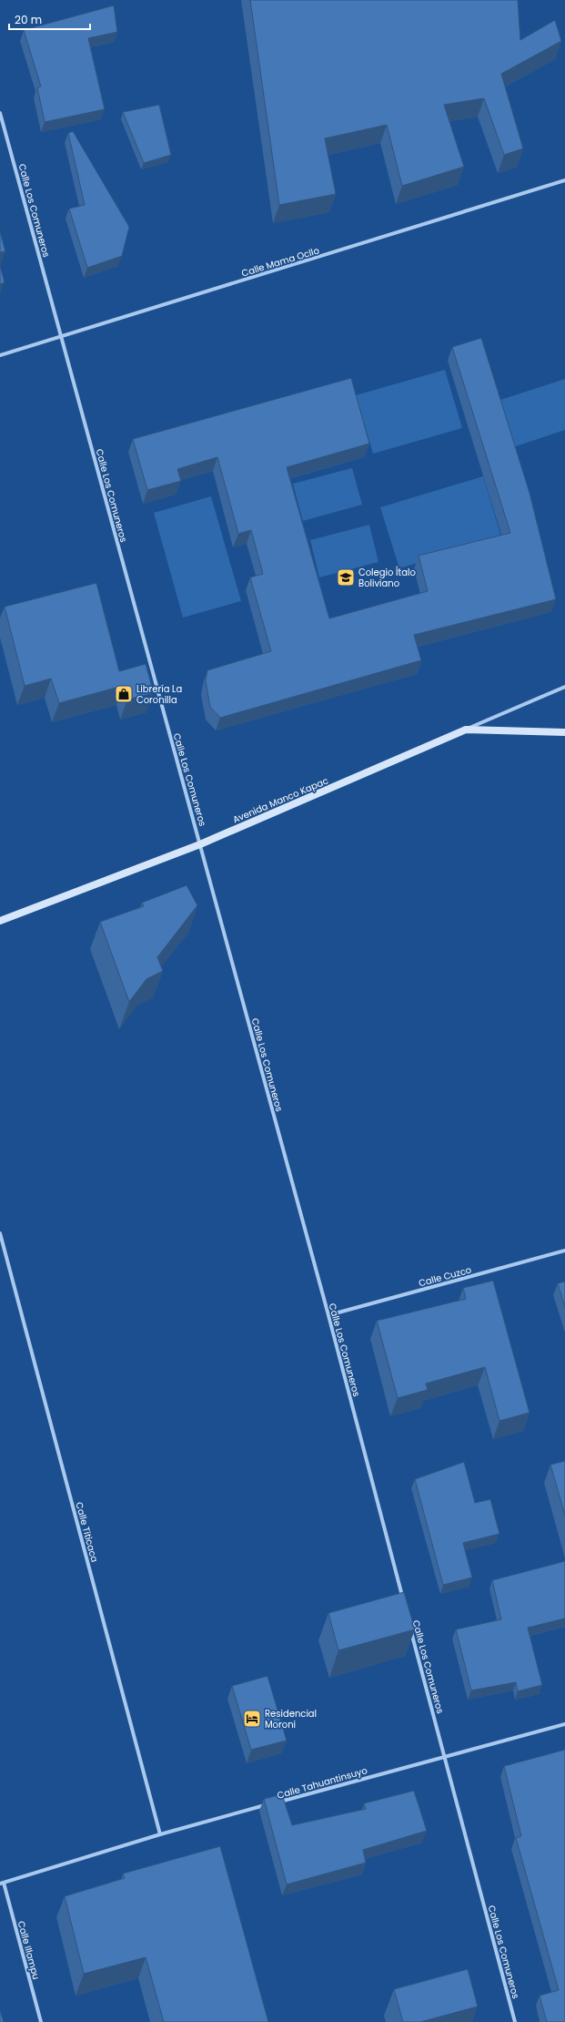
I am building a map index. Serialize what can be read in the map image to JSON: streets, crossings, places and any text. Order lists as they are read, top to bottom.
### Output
{
  "streets": {
    "street": [
      "Calle Los Comuneros",
      "Calle Mama Ocllo",
      "Avenida Manco Kapac",
      "Calle Cuzco",
      "Calle Titicaca",
      "Calle Tahuantinsuyo",
      "Calle Illampu"
    ]
  },
  "crossings": [
    ["Calle Los Comuneros", "Calle Mama Ocllo"],
    ["Calle Los Comuneros", "Avenida Manco Kapac"],
    ["Calle Los Comuneros", "Calle Cuzco"],
    ["Calle Los Comuneros", "Calle Tahuantinsuyo"],
    ["Calle Titicaca", "Calle Tahuantinsuyo"],
    ["Calle Tahuantinsuyo", "Calle Illampu"]
  ],
  "places": {
    "school or university": ["Colegio Ítalo Boliviano"],
    "shop": ["Librería La Coronilla"],
    "hotel": ["Residencial Moroni"]
  },
  "scale_bar": "20 m"
}
